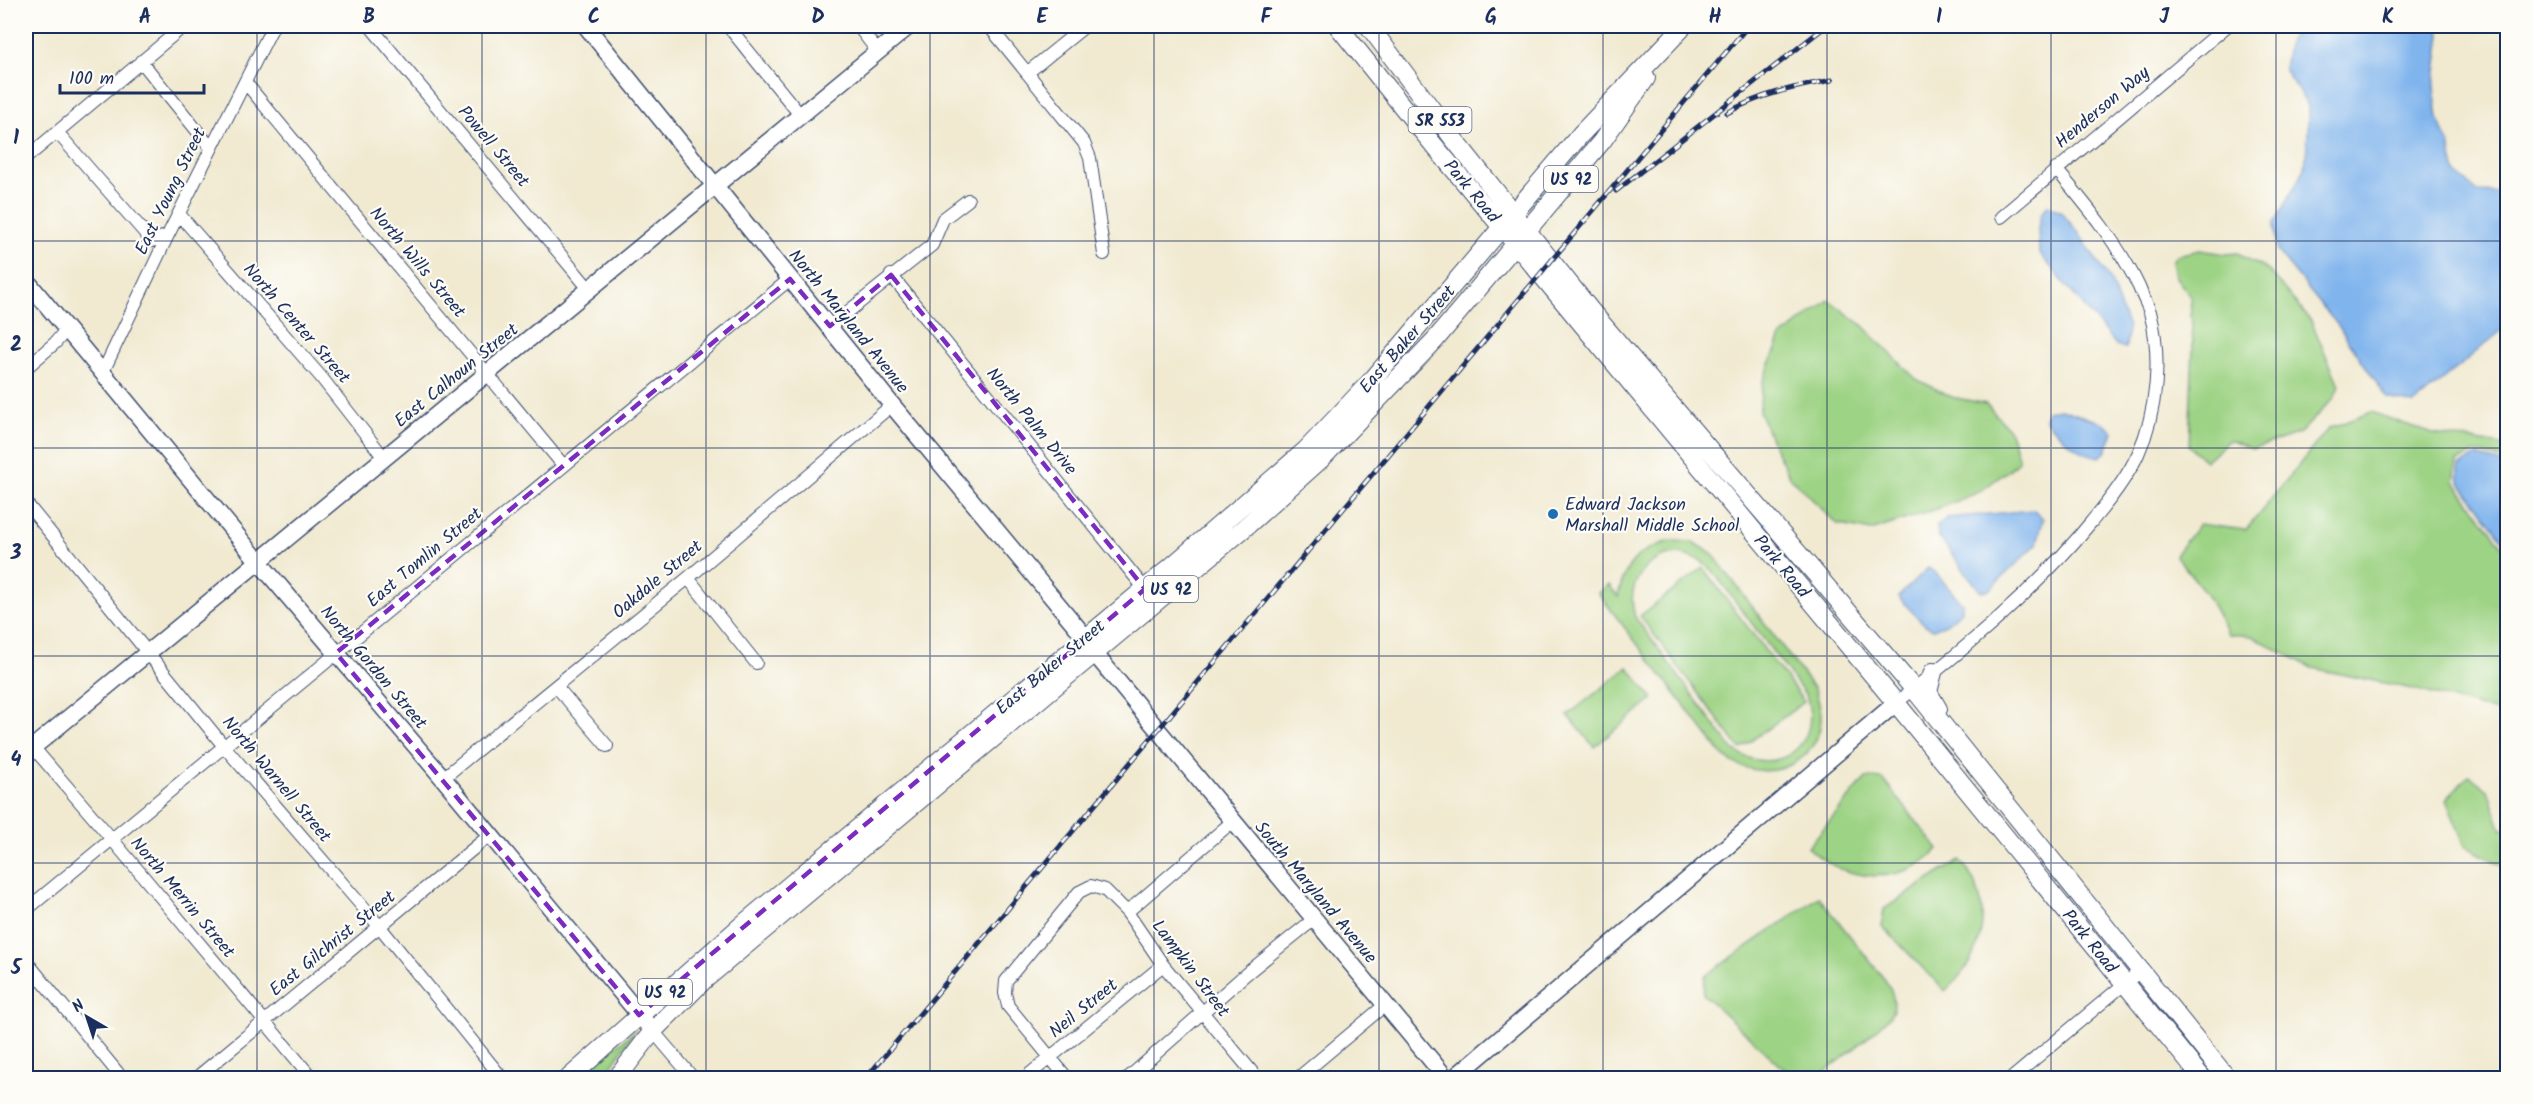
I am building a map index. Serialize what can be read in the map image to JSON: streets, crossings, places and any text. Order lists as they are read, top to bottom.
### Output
{
  "streets": {
    "main road": [
      "SR 553",
      "US 92",
      "Park Road",
      "East Baker Street"
    ],
    "street": [
      "Henderson Way",
      "Powell Street",
      "East Young Street",
      "North Wills Street",
      "North Maryland Avenue",
      "North Center Street",
      "East Calhoun Street",
      "North Palm Drive",
      "East Tomlin Street",
      "Oakdale Street",
      "North Gordon Street",
      "North Warnell Street",
      "South Maryland Avenue",
      "North Merrin Street",
      "East Gilchrist Street",
      "Lampkin Street",
      "Neil Street"
    ]
  },
  "crossings": [
    ["Powell Street", "East Calhoun Street"],
    ["US 92", "Park Road"],
    ["US 92", "East Baker Street"],
    ["US 92", "North Gordon Street"],
    ["East Young Street", "North Wills Street"],
    ["East Young Street", "North Center Street"],
    ["East Young Street", "North Gordon Street"],
    ["Park Road", "East Baker Street"],
    ["North Wills Street", "East Calhoun Street"],
    ["North Wills Street", "East Tomlin Street"],
    ["North Maryland Avenue", "East Baker Street"],
    ["North Maryland Avenue", "East Calhoun Street"],
    ["North Maryland Avenue", "East Tomlin Street"],
    ["North Maryland Avenue", "Oakdale Street"],
    ["North Maryland Avenue", "South Maryland Avenue"],
    ["North Center Street", "East Calhoun Street"],
    ["East Baker Street", "North Palm Drive"],
    ["East Baker Street", "North Gordon Street"],
    ["East Calhoun Street", "North Gordon Street"],
    ["East Calhoun Street", "North Warnell Street"],
    ["East Calhoun Street", "North Merrin Street"],
    ["East Tomlin Street", "North Gordon Street"],
    ["East Tomlin Street", "North Warnell Street"],
    ["East Tomlin Street", "North Merrin Street"],
    ["Oakdale Street", "North Gordon Street"],
    ["North Gordon Street", "East Gilchrist Street"],
    ["North Warnell Street", "East Gilchrist Street"],
    ["North Merrin Street", "East Gilchrist Street"],
    ["Lampkin Street", "Neil Street"]
  ],
  "places": ["Edward Jackson Marshall Middle School"],
  "scale_bar": "100 m",
  "north": "top left",
  "grid": {
    "columns": [
      "A",
      "B",
      "C",
      "D",
      "E",
      "F",
      "G",
      "H",
      "I",
      "J",
      "K"
    ],
    "rows": [
      "1",
      "2",
      "3",
      "4",
      "5"
    ]
  }
}
